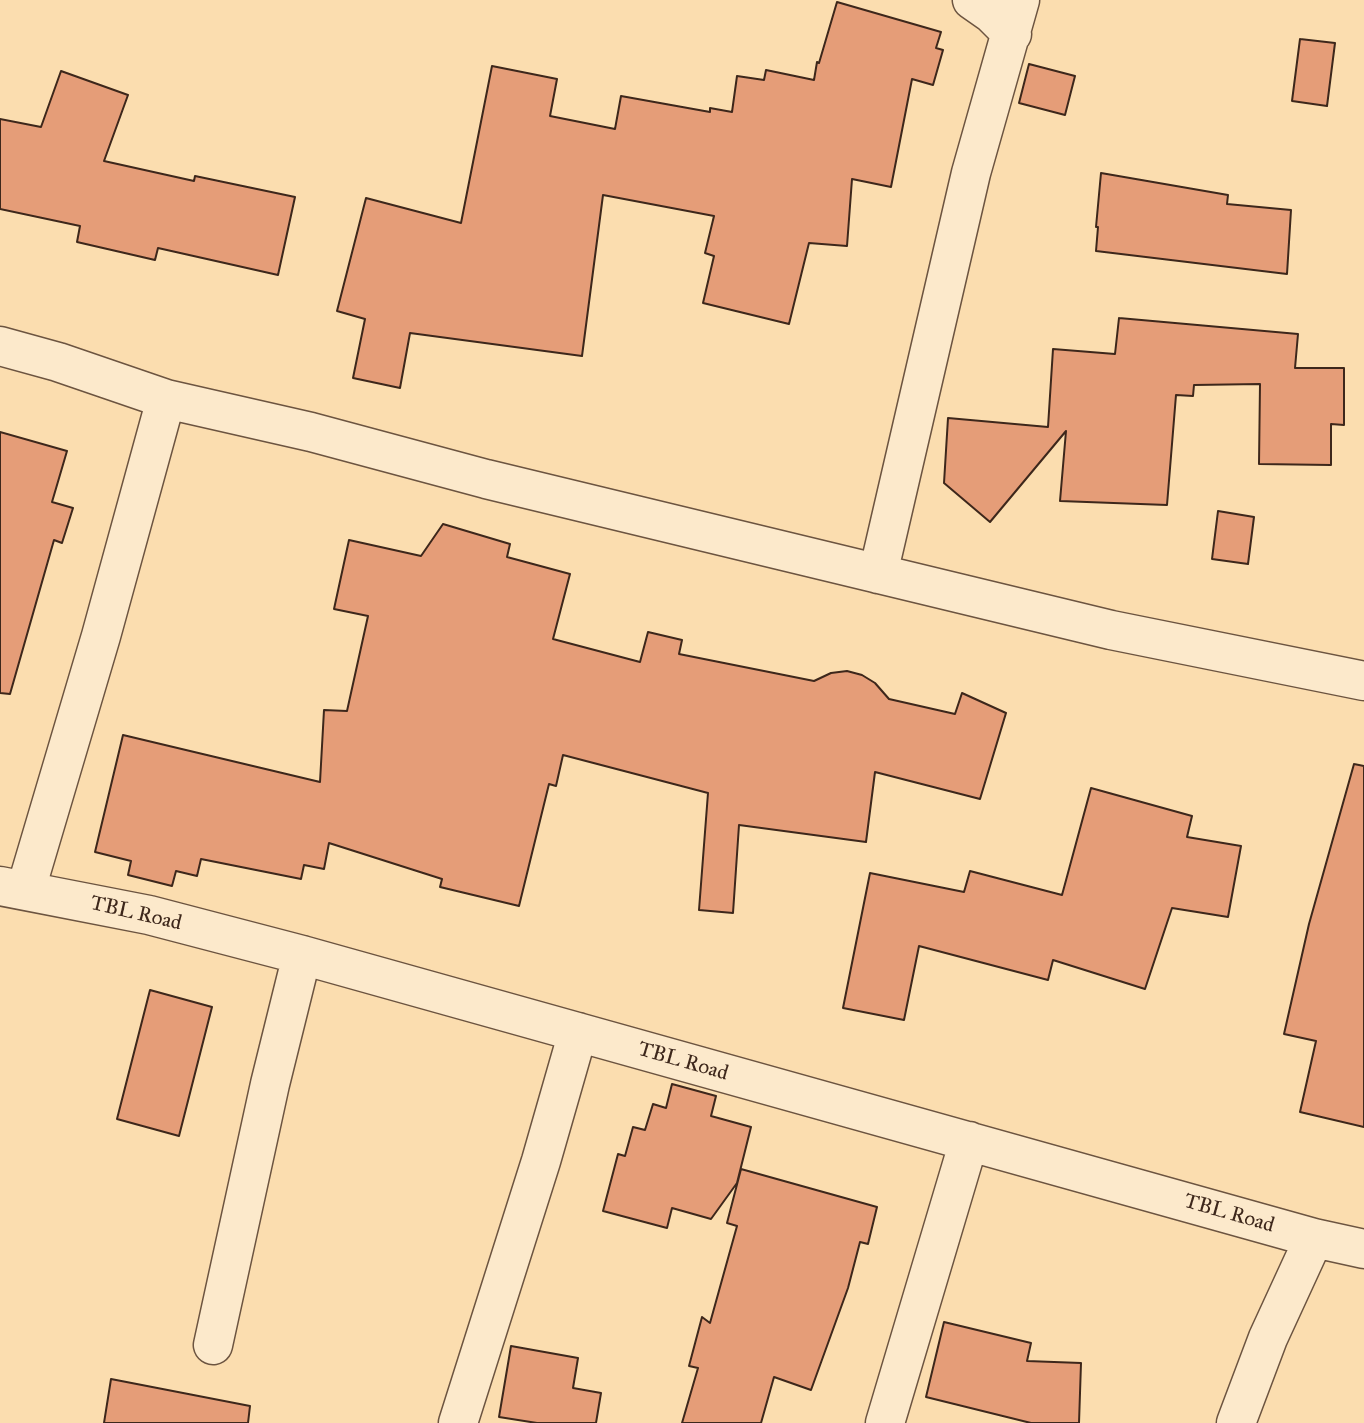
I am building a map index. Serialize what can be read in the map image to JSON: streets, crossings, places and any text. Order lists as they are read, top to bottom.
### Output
{
  "streets": {
    "street": ["TBL Road"]
  }
}
